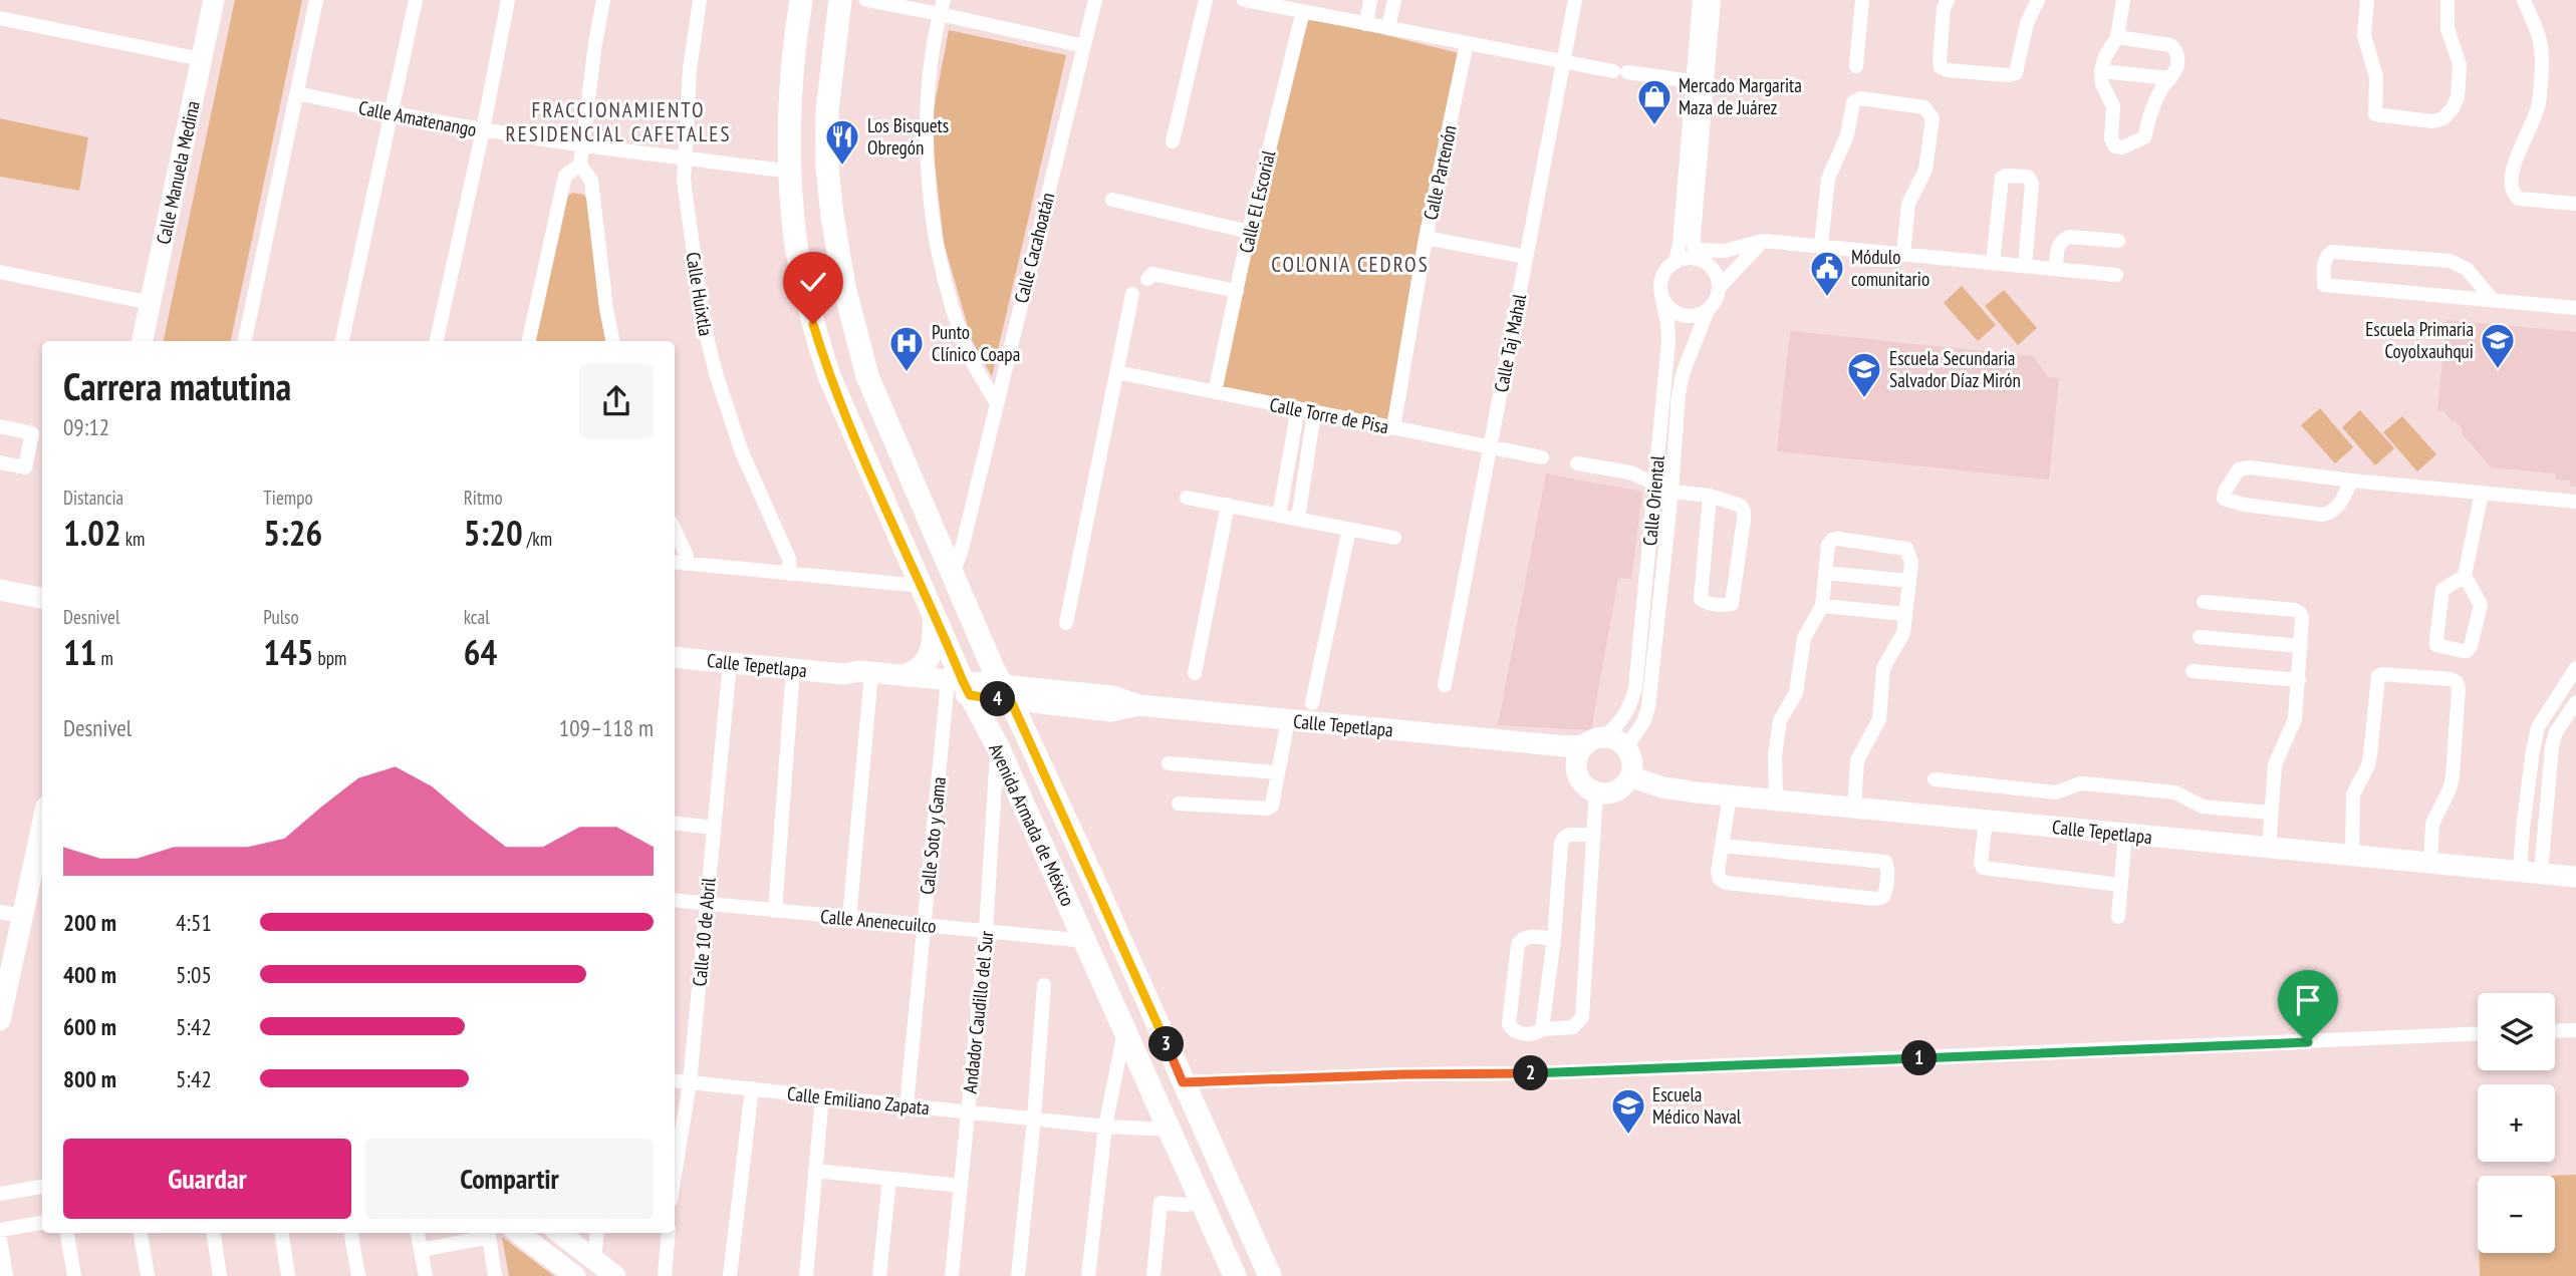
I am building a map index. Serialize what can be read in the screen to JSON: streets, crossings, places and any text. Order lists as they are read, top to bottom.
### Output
{
  "streets": {
    "main road": ["Avenida Armada de México"],
    "street": [
      "Calle Amatenango",
      "Calle Manuela Medina",
      "Calle Partenón",
      "Calle El Escorial",
      "Calle Cacahoatán",
      "Calle Huixtla",
      "Calle Taj Mahal",
      "Calle Torre de Pisa",
      "Calle Oriental",
      "Calle Tepetlapa",
      "Calle Soto y Gama",
      "Calle Anenecuilco",
      "Calle 10 de Abril",
      "Andador Caudillo del Sur",
      "Calle Emiliano Zapata"
    ]
  },
  "crossings": [
    ["Calle Amatenango", "Calle Huixtla"],
    ["Calle Amatenango", "Avenida Armada de México"],
    ["Calle Partenón", "Calle Torre de Pisa"],
    ["Calle El Escorial", "Calle Torre de Pisa"],
    ["Calle Cacahoatán", "Avenida Armada de México"],
    ["Calle Taj Mahal", "Calle Torre de Pisa"],
    ["Calle Oriental", "Calle Tepetlapa"],
    ["Calle Tepetlapa", "Avenida Armada de México"],
    ["Calle Tepetlapa", "Calle Soto y Gama"],
    ["Calle Tepetlapa", "Calle 10 de Abril"],
    ["Avenida Armada de México", "Calle Soto y Gama"],
    ["Avenida Armada de México", "Calle Anenecuilco"],
    ["Avenida Armada de México", "Andador Caudillo del Sur"],
    ["Avenida Armada de México", "Calle Emiliano Zapata"],
    ["Calle Soto y Gama", "Calle Anenecuilco"],
    ["Calle Soto y Gama", "Calle Emiliano Zapata"],
    ["Calle Anenecuilco", "Calle 10 de Abril"],
    ["Calle Anenecuilco", "Andador Caudillo del Sur"],
    ["Calle 10 de Abril", "Calle Emiliano Zapata"],
    ["Andador Caudillo del Sur", "Calle Emiliano Zapata"]
  ],
  "districts": ["FRACCIONAMIENTO RESIDENCIAL CAFETALES", "COLONIA CEDROS"],
  "places": {
    "shop": ["Mercado Margarita Maza de Juárez"],
    "restaurant": ["Los Bisquets Obregón"],
    "public building": ["Módulo comunitario"],
    "school or university": ["Escuela Primaria Coyolxauhqui", "Escuela Secundaria Salvador Díaz Mirón", "Escuela Médico Naval"],
    "hospital": ["Punto Clínico Coapa"]
  },
  "page": {
    "heading": ["Carrera matutina", "09:12"],
    "stats": [
      ["Distancia", "1.02 km"],
      ["Tiempo", "5:26"],
      ["Ritmo", "5:20 /km"],
      ["Desnivel", "11 m"],
      ["Pulso", "145 bpm"],
      ["kcal", "64"]
    ],
    "pins": [
      "4",
      "3",
      "1",
      "2"
    ],
    "chart": ["Desnivel", "109–118 m"],
    "list": [
      {
        "name": "200 m",
        "note": "4:51"
      },
      {
        "name": "400 m",
        "note": "5:05"
      },
      {
        "name": "600 m",
        "note": "5:42"
      },
      {
        "name": "800 m",
        "note": "5:42"
      }
    ],
    "map_buttons": ["+", "−"],
    "buttons": ["Guardar", "Compartir"]
  }
}
